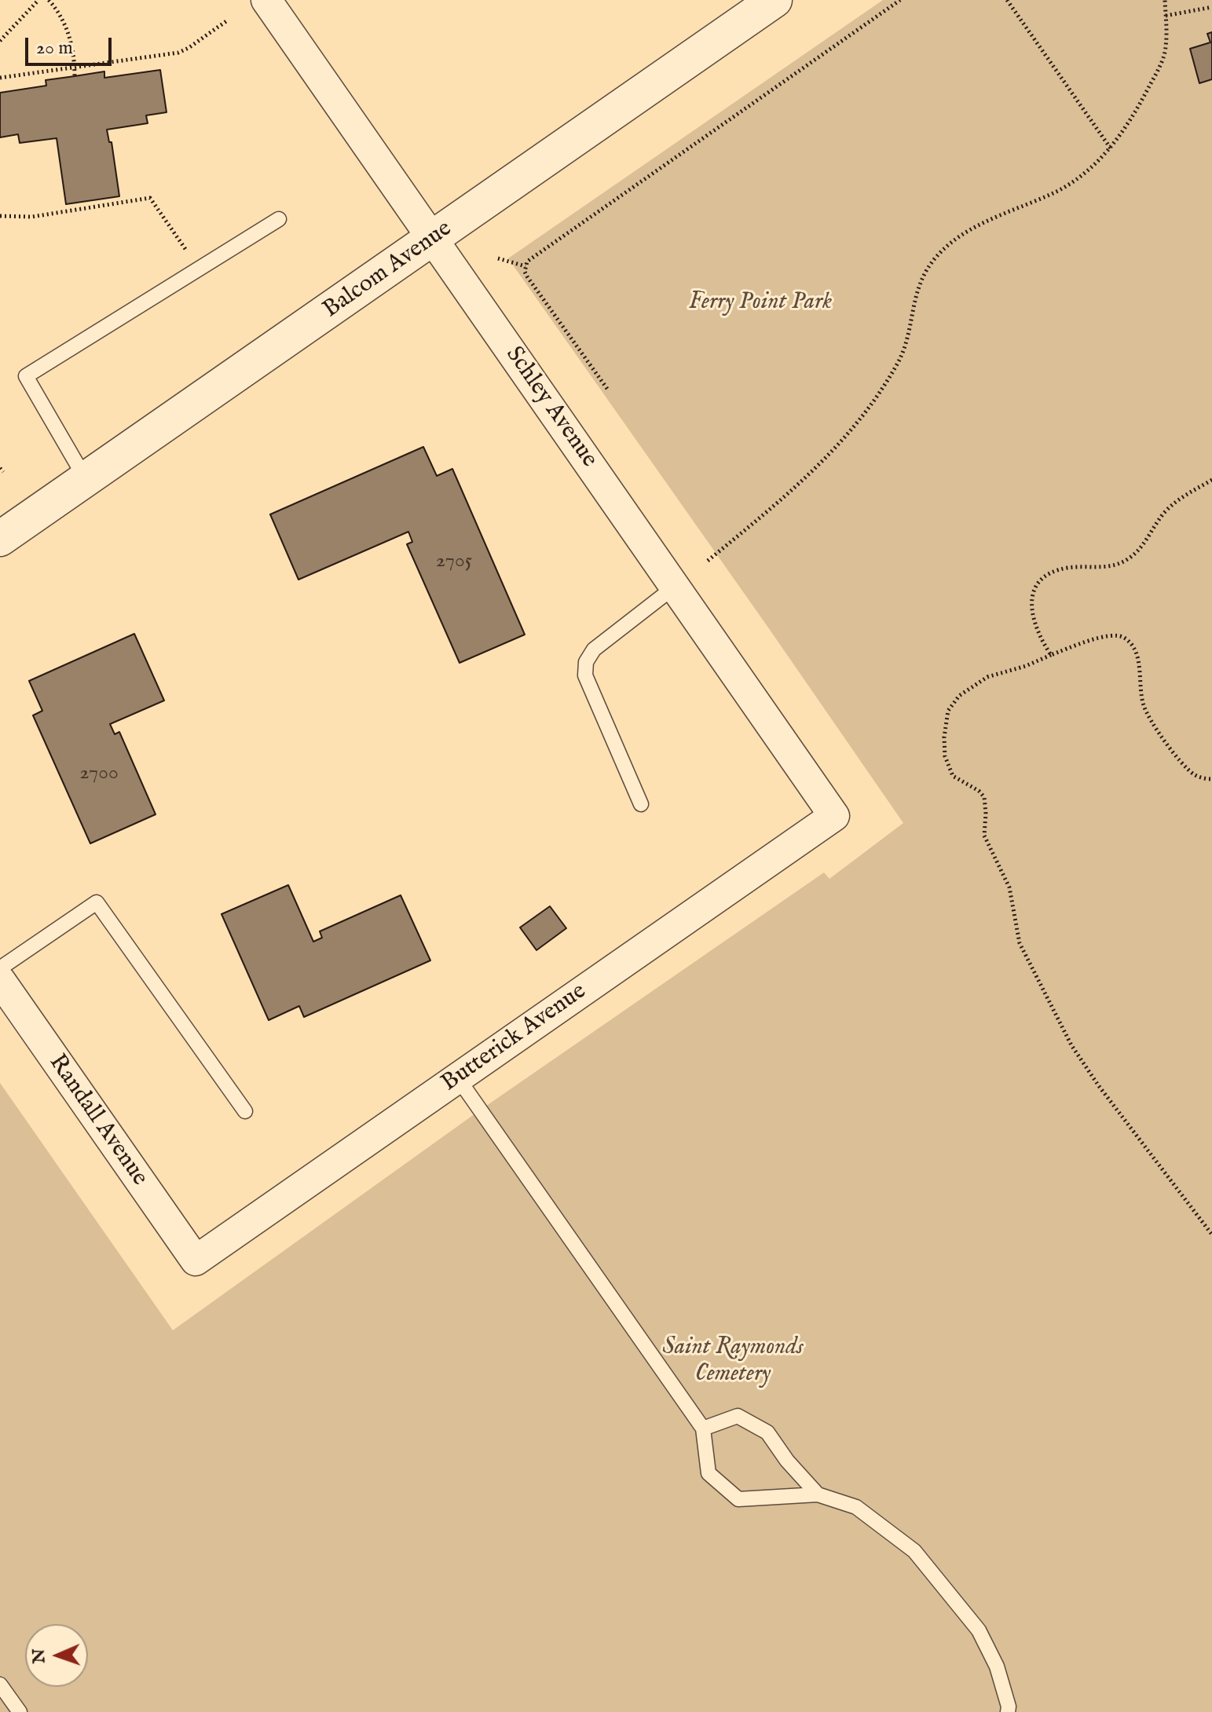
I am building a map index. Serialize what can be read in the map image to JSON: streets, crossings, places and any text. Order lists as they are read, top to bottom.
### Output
{
  "streets": {
    "street": [
      "Balcom Avenue",
      "Schley Avenue",
      "Butterick Avenue",
      "Randall Avenue"
    ]
  },
  "crossings": [
    ["Balcom Avenue", "Schley Avenue"],
    ["Schley Avenue", "Butterick Avenue"],
    ["Butterick Avenue", "Randall Avenue"]
  ],
  "parks": ["Ferry Point Park", "Saint Raymonds Cemetery"],
  "house_numbers": ["2705", "2700"],
  "scale_bar": "20 m",
  "north": "left"
}
